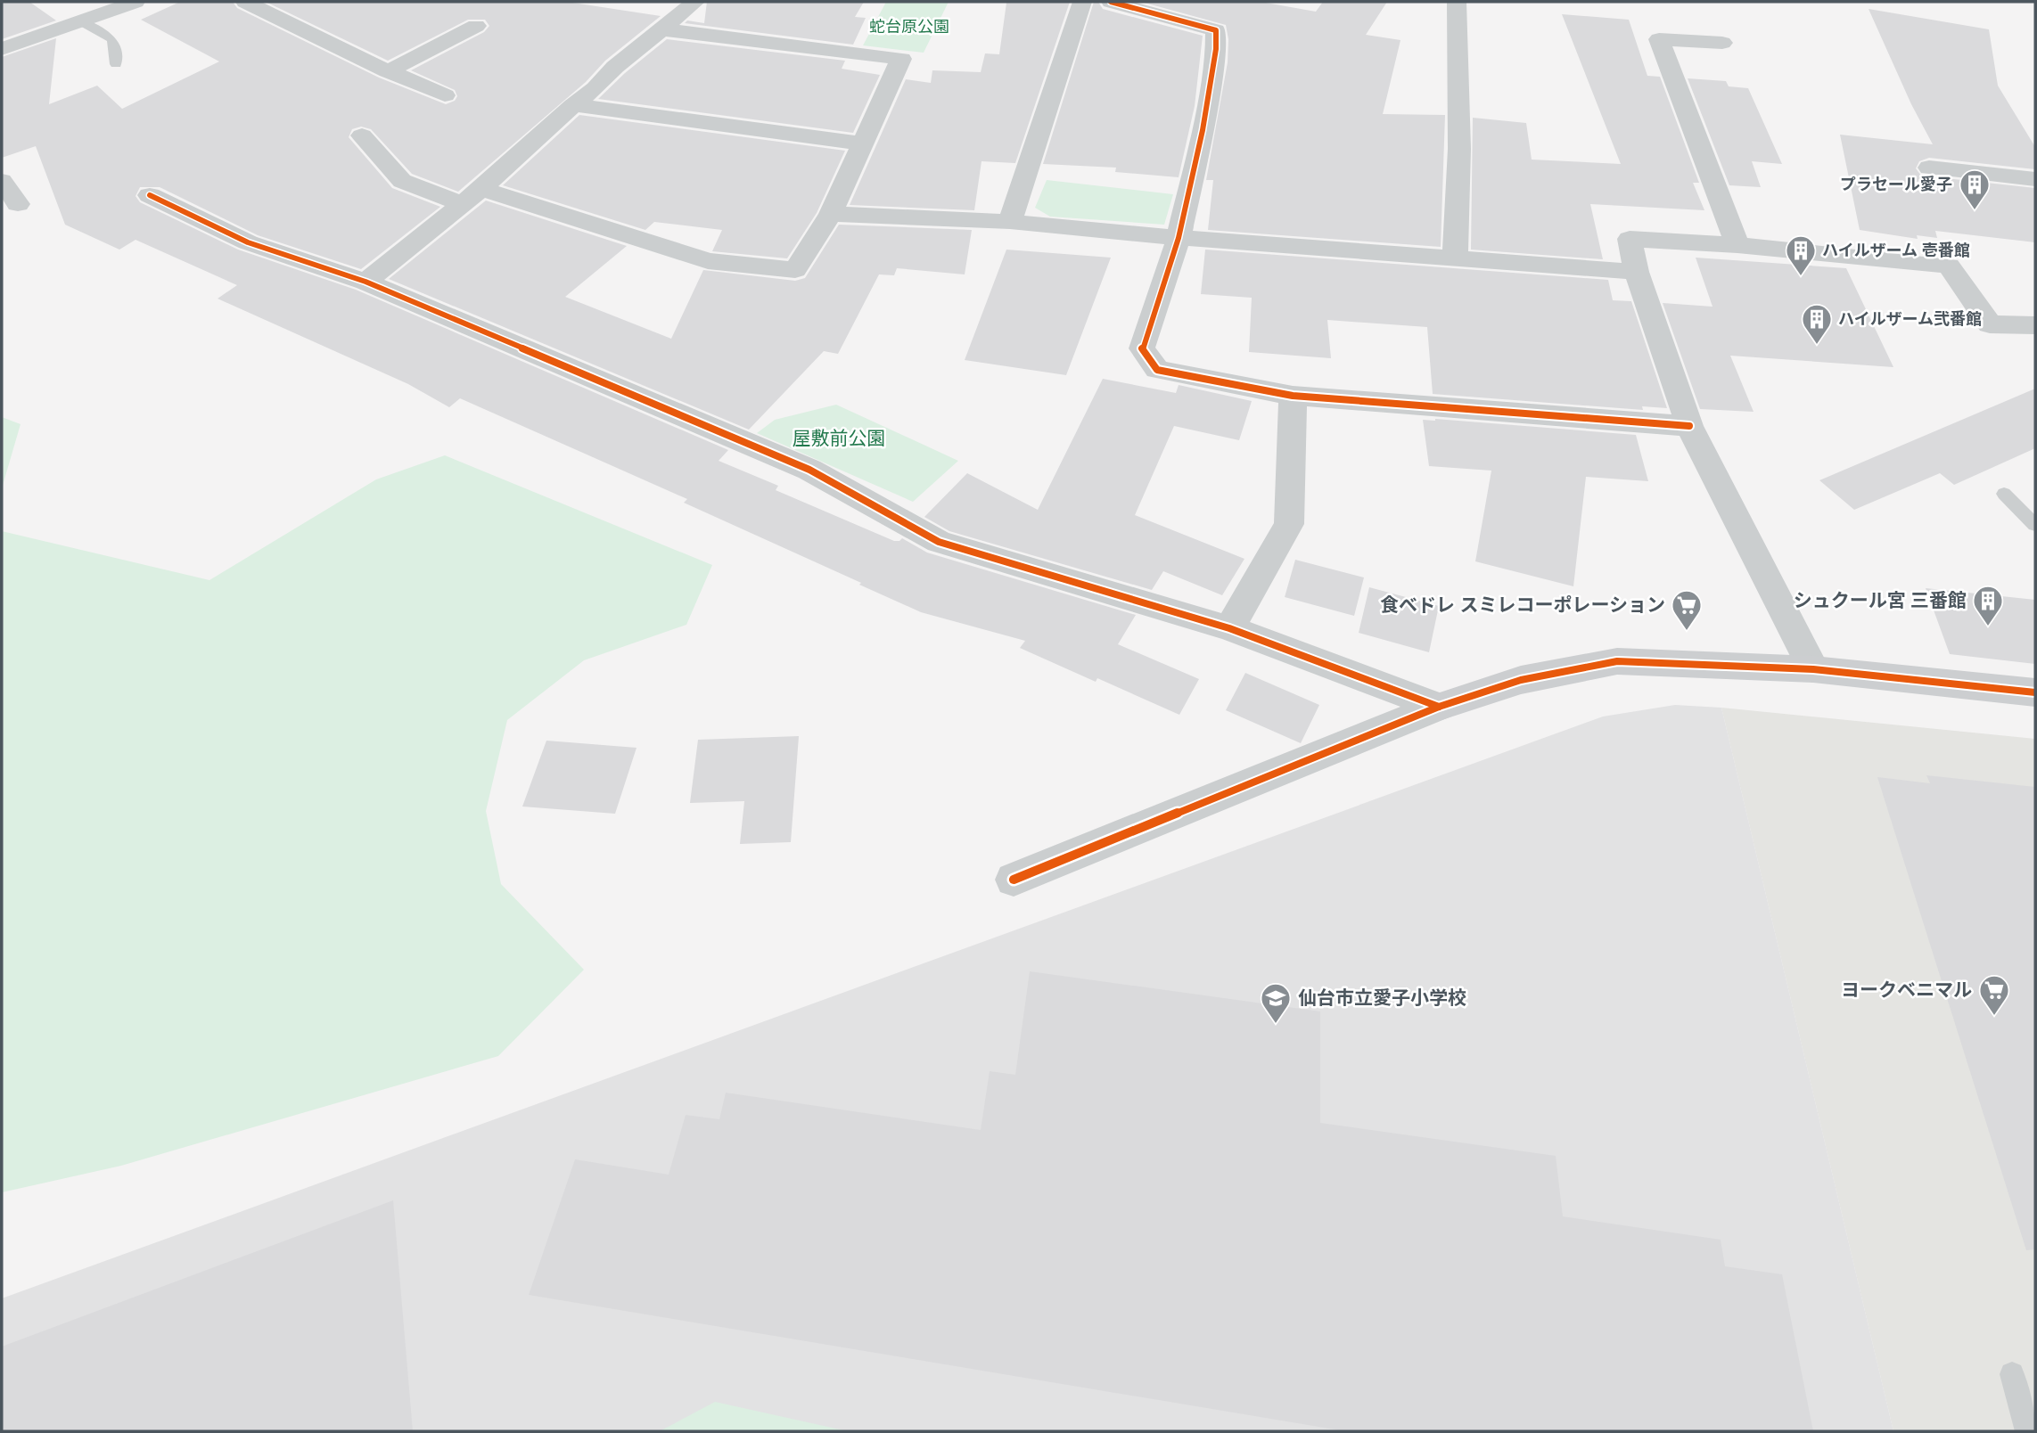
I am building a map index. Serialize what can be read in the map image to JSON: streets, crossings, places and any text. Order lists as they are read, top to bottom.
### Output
{
  "parks": ["蛇台原公園", "屋敷前公園"],
  "places": {
    "building": [
      "プラセール愛子",
      "ハイルザーム 壱番館",
      "ハイルザーム弐番館",
      "シュクール宮 三番館"
    ],
    "supermarket": ["食べドレ スミレコーポレーション", "ヨークベニマル"],
    "school or university": ["仙台市立愛子小学校"]
  }
}
